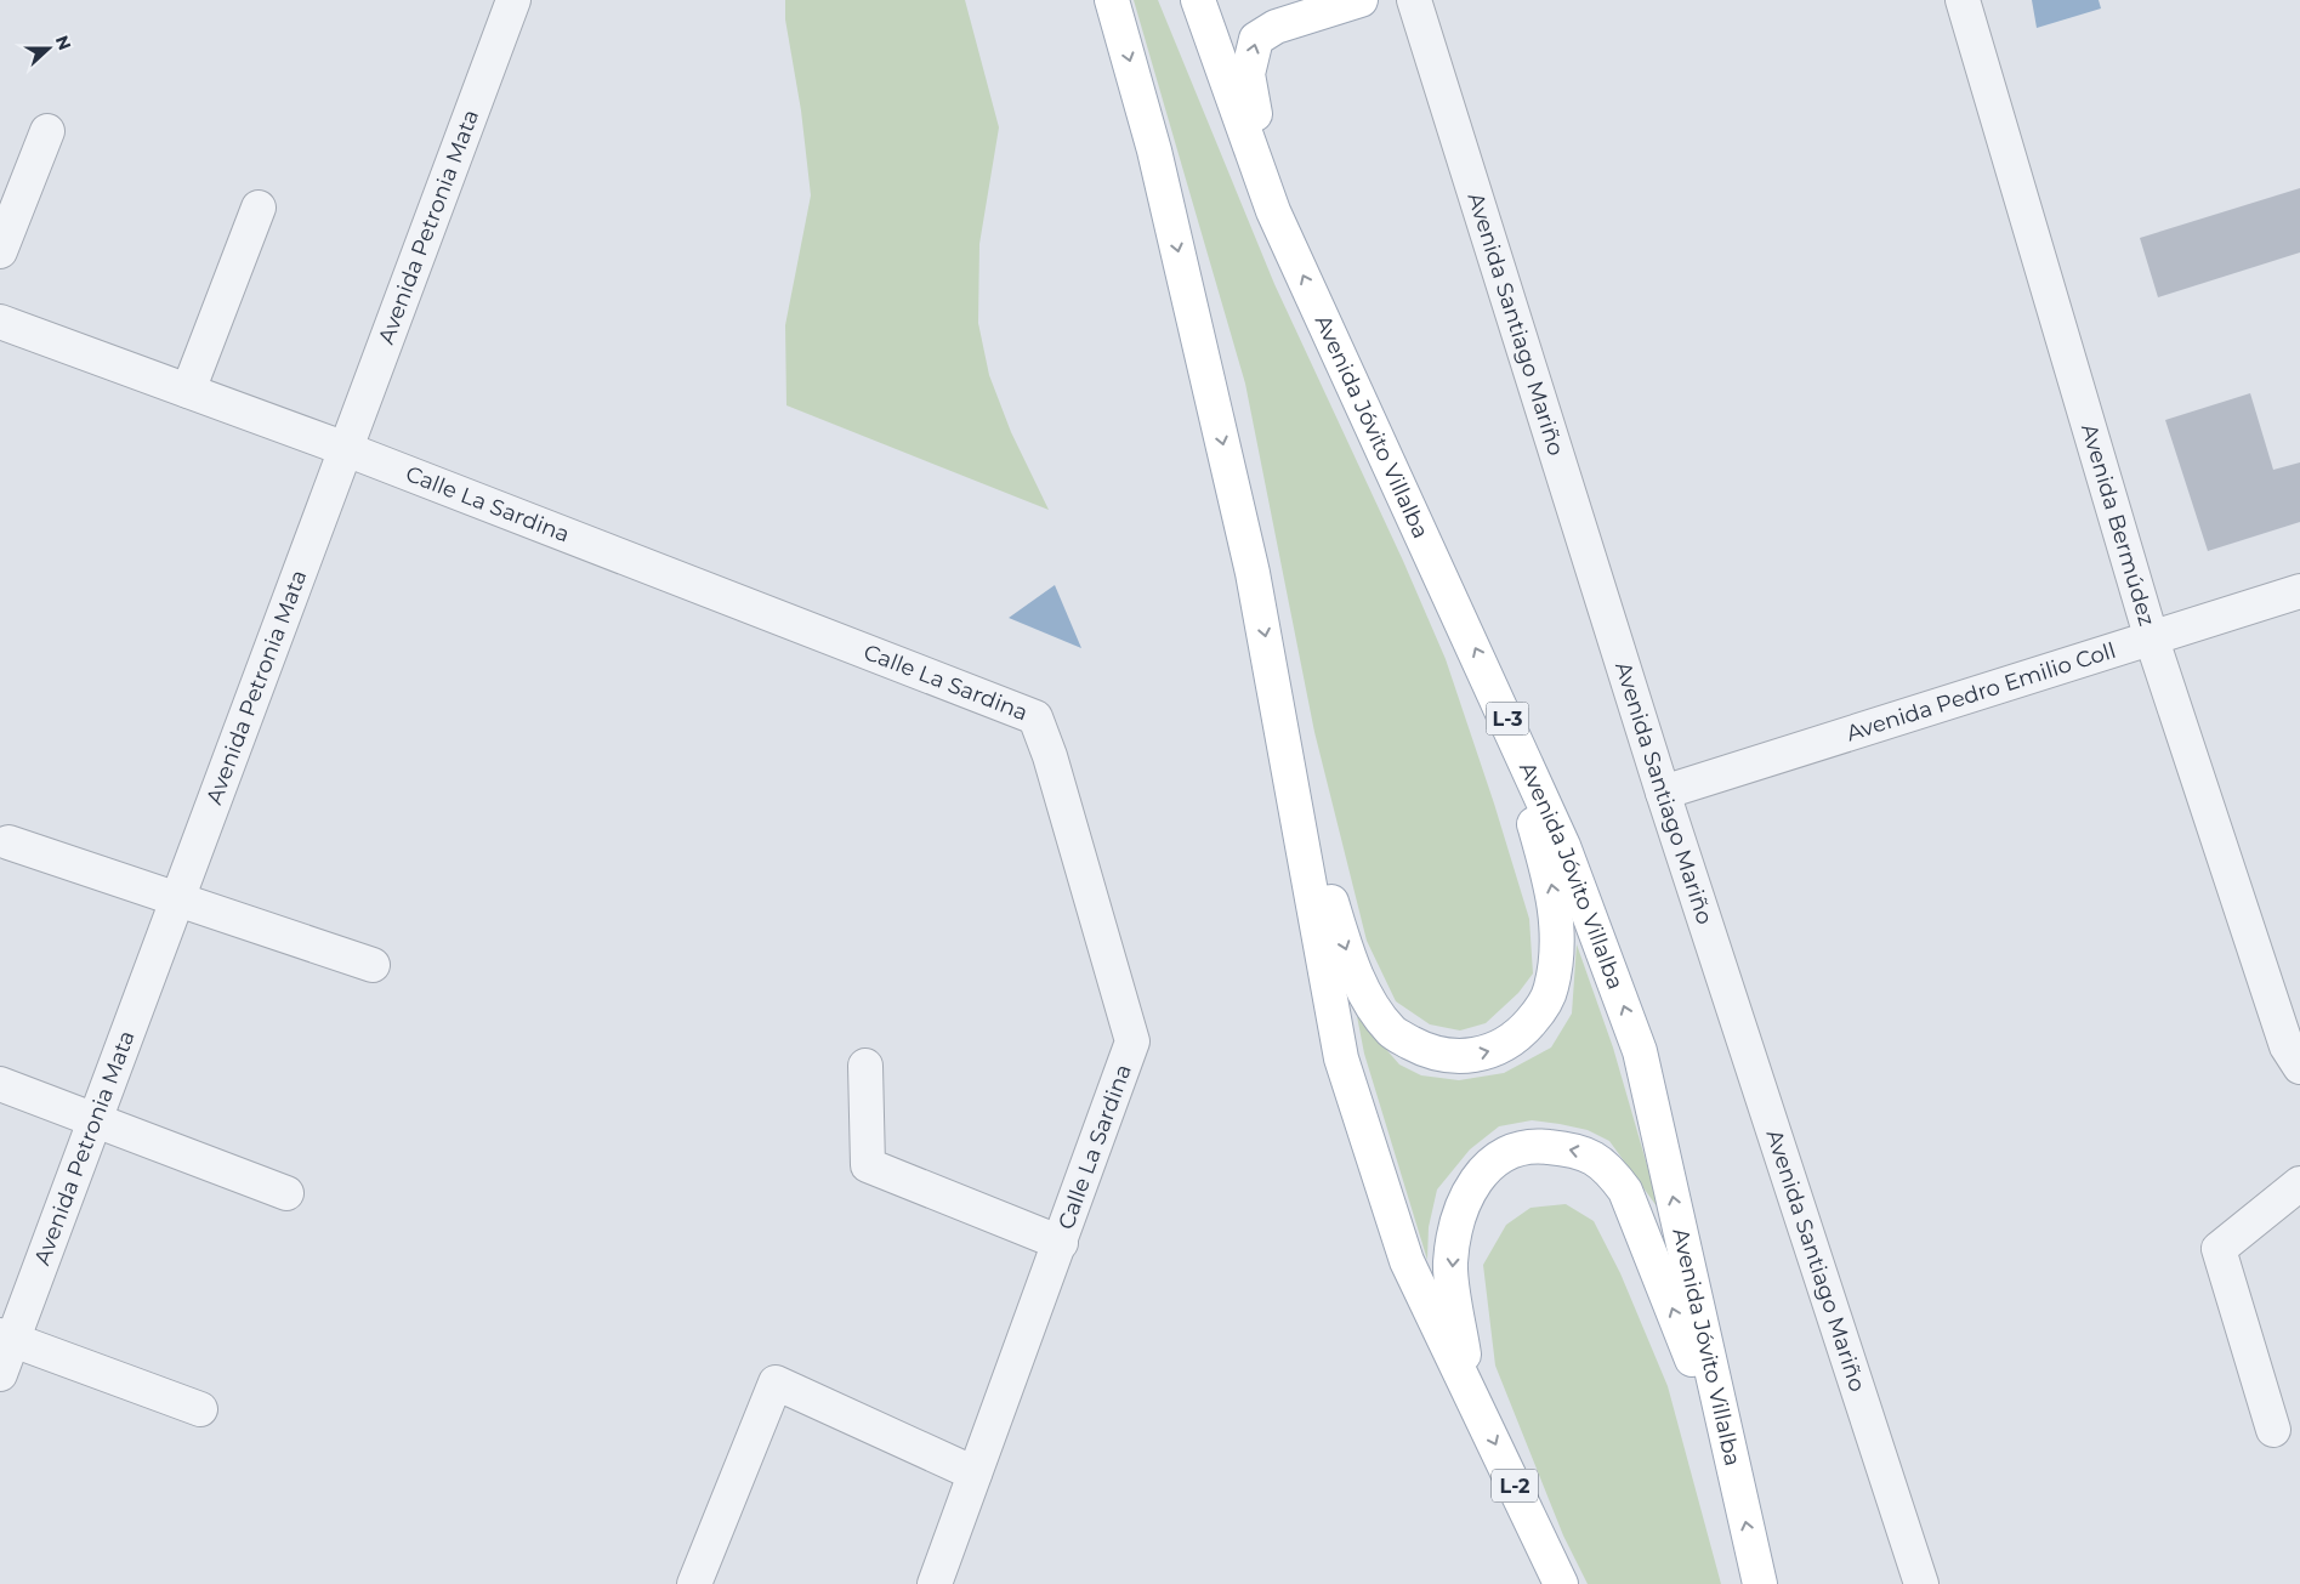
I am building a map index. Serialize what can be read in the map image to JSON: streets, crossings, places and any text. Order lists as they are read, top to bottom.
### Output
{
  "streets": {
    "main road": ["Avenida Jóvito Villalba", "L-3", "L-2"],
    "street": [
      "Avenida Petronia Mata",
      "Avenida Santiago Mariño",
      "Calle La Sardina",
      "Avenida Bermúdez",
      "Avenida Pedro Emilio Coll"
    ]
  },
  "crossings": [
    ["Avenida Petronia Mata", "Calle La Sardina"],
    ["Avenida Santiago Mariño", "Avenida Pedro Emilio Coll"],
    ["Avenida Bermúdez", "Avenida Pedro Emilio Coll"]
  ],
  "north": "right"
}
